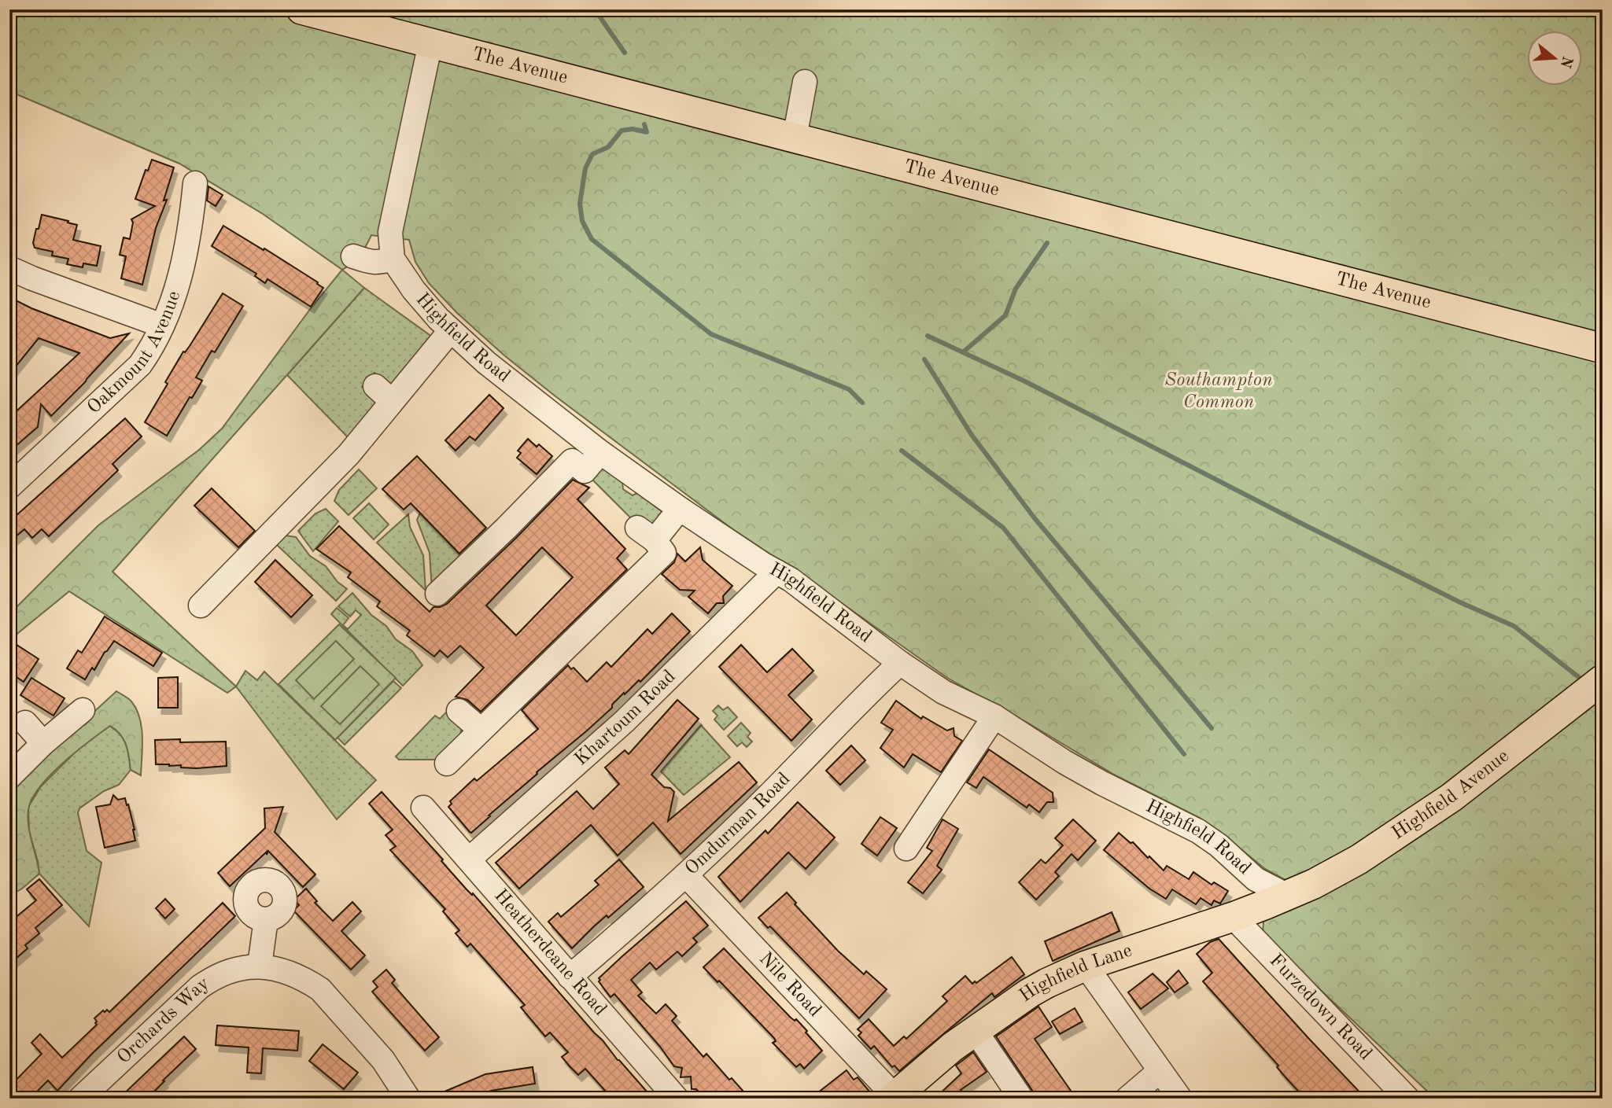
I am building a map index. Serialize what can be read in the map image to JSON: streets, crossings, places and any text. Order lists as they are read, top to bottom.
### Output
{
  "streets": {
    "main road": ["The Avenue", "Highfield Avenue", "Highfield Lane"],
    "street": [
      "Highfield Road",
      "Oakmount Avenue",
      "Khartoum Road",
      "Omdurman Road",
      "Heatherdeane Road",
      "Nile Road",
      "Furzedown Road",
      "Orchards Way"
    ]
  },
  "crossings": [
    ["The Avenue", "Highfield Road"],
    ["Highfield Road", "Khartoum Road"],
    ["Highfield Road", "Highfield Avenue"],
    ["Highfield Road", "Omdurman Road"],
    ["Highfield Road", "Highfield Lane"],
    ["Khartoum Road", "Heatherdeane Road"],
    ["Highfield Avenue", "Highfield Lane"],
    ["Omdurman Road", "Heatherdeane Road"],
    ["Omdurman Road", "Nile Road"],
    ["Highfield Lane", "Nile Road"],
    ["Highfield Lane", "Furzedown Road"]
  ],
  "parks": ["Southampton Common"],
  "north": "right"
}
